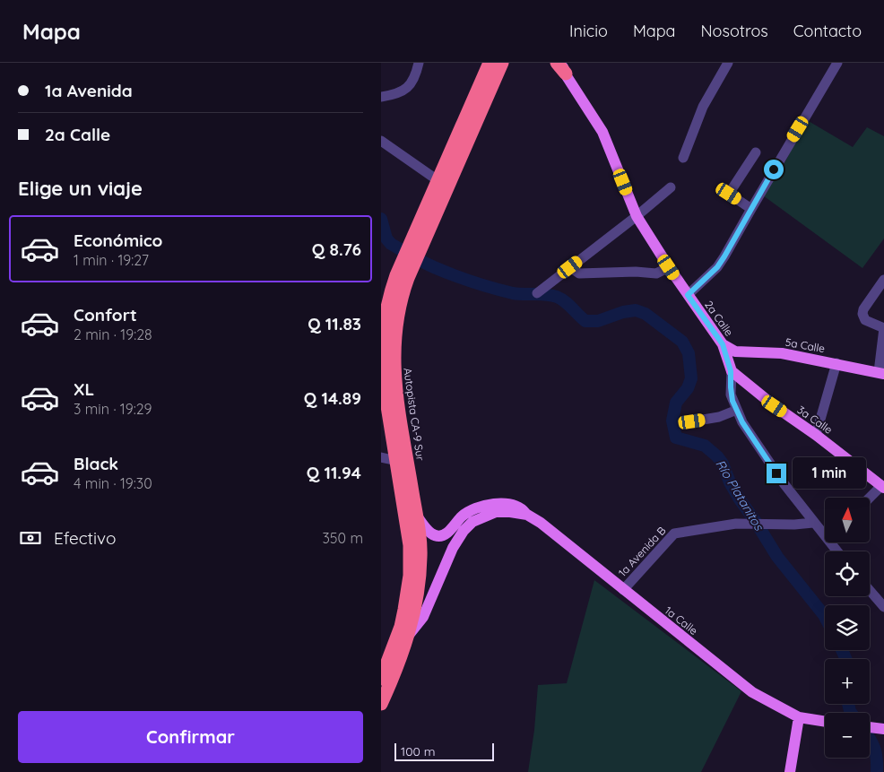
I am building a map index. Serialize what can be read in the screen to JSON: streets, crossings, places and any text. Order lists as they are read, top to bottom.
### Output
{
  "streets": {
    "highway": ["Autopista CA-9 Sur"],
    "main road": [
      "2a Calle",
      "5a Calle",
      "3a Calle",
      "1a Calle"
    ],
    "street": ["1a Avenida B"]
  },
  "crossings": [
    ["2a Calle", "5a Calle"],
    ["2a Calle", "3a Calle"],
    ["2a Calle", "1a Avenida B"],
    ["Autopista CA-9 Sur", "1a Calle"],
    ["1a Avenida B", "1a Calle"]
  ],
  "water": ["Río Platanitos"],
  "scale_bar": "100 m",
  "north": "top",
  "page": {
    "header": "Mapa",
    "nav": [
      "Inicio",
      "Mapa",
      "Nosotros",
      "Contacto"
    ],
    "banner": ["1a Avenida", "2a Calle"],
    "heading": "Elige un viaje",
    "list": [
      {
        "name": "Económico",
        "note": "1 min · 19:27",
        "value": "Q 8.76"
      },
      {
        "name": "Confort",
        "note": "2 min · 19:28",
        "value": "Q 11.83"
      },
      {
        "name": "XL",
        "note": "3 min · 19:29",
        "value": "Q 14.89"
      },
      {
        "name": "Black",
        "note": "4 min · 19:30",
        "value": "Q 11.94"
      }
    ],
    "bubble": "1 min",
    "map_buttons": ["+", "−"],
    "pay": ["Efectivo", "350 m"],
    "buttons": "Confirmar",
    "scale": "100 m"
  }
}
